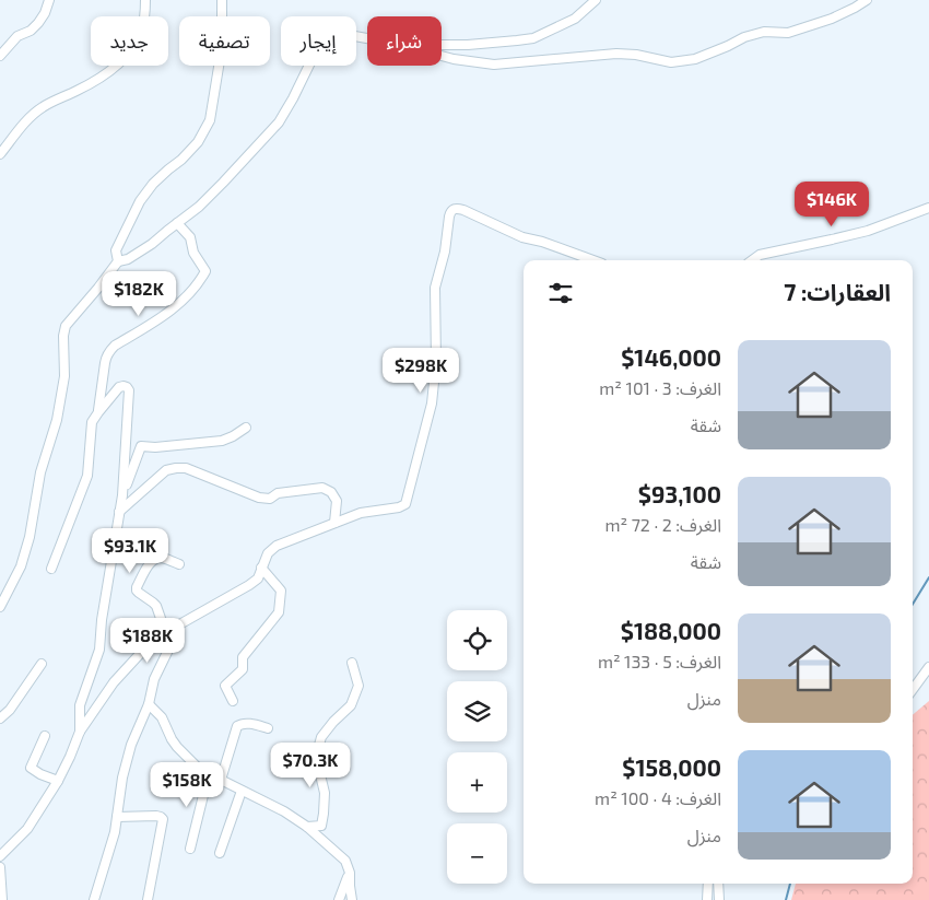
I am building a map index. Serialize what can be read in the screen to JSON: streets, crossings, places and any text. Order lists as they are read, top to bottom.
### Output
{
  "page": {
    "chip": [
      "شراء",
      "إيجار",
      "تصفية",
      "جديد"
    ],
    "price": [
      "$146K",
      "$182K",
      "$298K",
      "$93.1K",
      "$188K",
      "$70.3K",
      "$158K"
    ],
    "heading": "العقارات: 7",
    "list": [
      {
        "name": "$146,000",
        "note": "الغرف: 3 · 101 m² · شقة"
      },
      {
        "name": "$93,100",
        "note": "الغرف: 2 · 72 m² · شقة"
      },
      {
        "name": "$188,000",
        "note": "الغرف: 5 · 133 m² · منزل"
      },
      {
        "name": "$158,000",
        "note": "الغرف: 4 · 100 m² · منزل"
      }
    ],
    "map_buttons": ["+", "−"]
  }
}
